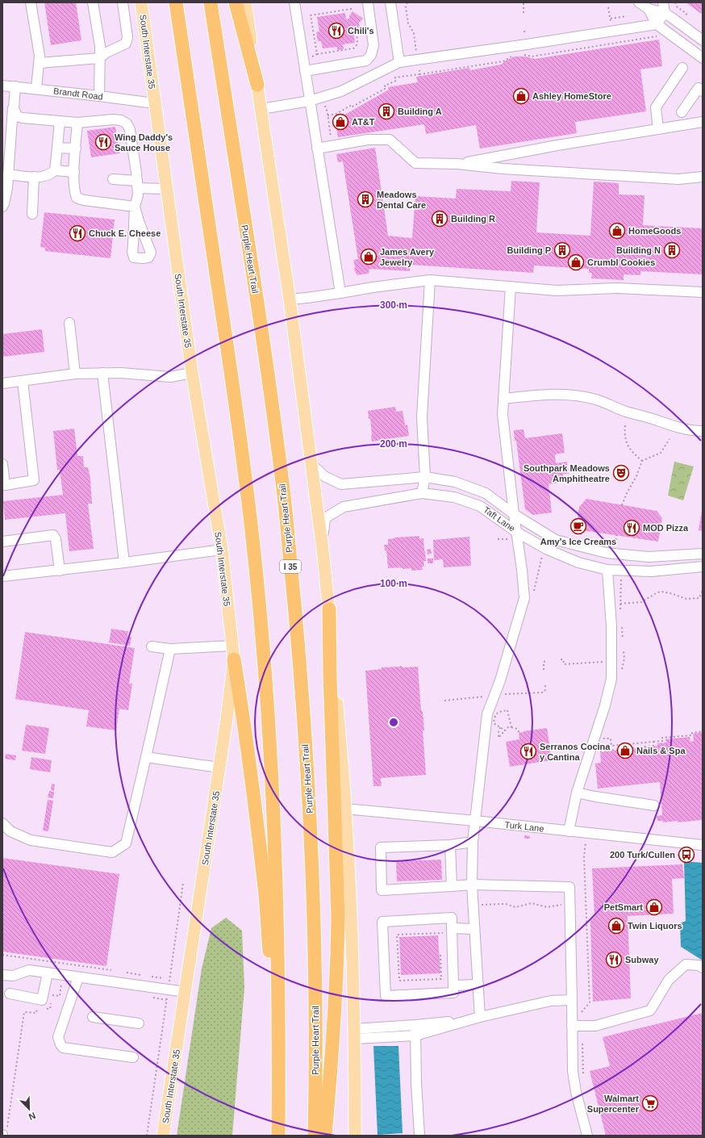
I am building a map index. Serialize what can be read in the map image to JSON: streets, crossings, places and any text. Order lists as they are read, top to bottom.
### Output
{
  "streets": {
    "highway": ["Purple Heart Trail", "I 35"],
    "main road": ["South Interstate 35"],
    "street": ["Brandt Road", "Taft Lane", "Turk Lane"]
  },
  "crossings": [
    ["South Interstate 35", "Brandt Road"]
  ],
  "places": {
    "restaurant": [
      "Chili's",
      "Wing Daddy's Sauce House",
      "Chuck E. Cheese",
      "MOD Pizza",
      "Serranos Cocina y Cantina",
      "Subway"
    ],
    "shop": [
      "Ashley HomeStore",
      "AT&T",
      "HomeGoods",
      "James Avery Jewelry",
      "Crumbl Cookies",
      "Nails & Spa",
      "PetSmart",
      "Twin Liquors"
    ],
    "building": [
      "Building A",
      "Meadows Dental Care",
      "Building R",
      "Building P",
      "Building N"
    ],
    "theatre": ["Southpark Meadows Amphitheatre"],
    "cafe": ["Amy's Ice Creams"],
    "bus stop": ["200 Turk/Cullen"],
    "supermarket": ["Walmart Supercenter"]
  },
  "north": "bottom right",
  "rings": ["300 m", "200 m", "100 m"]
}
